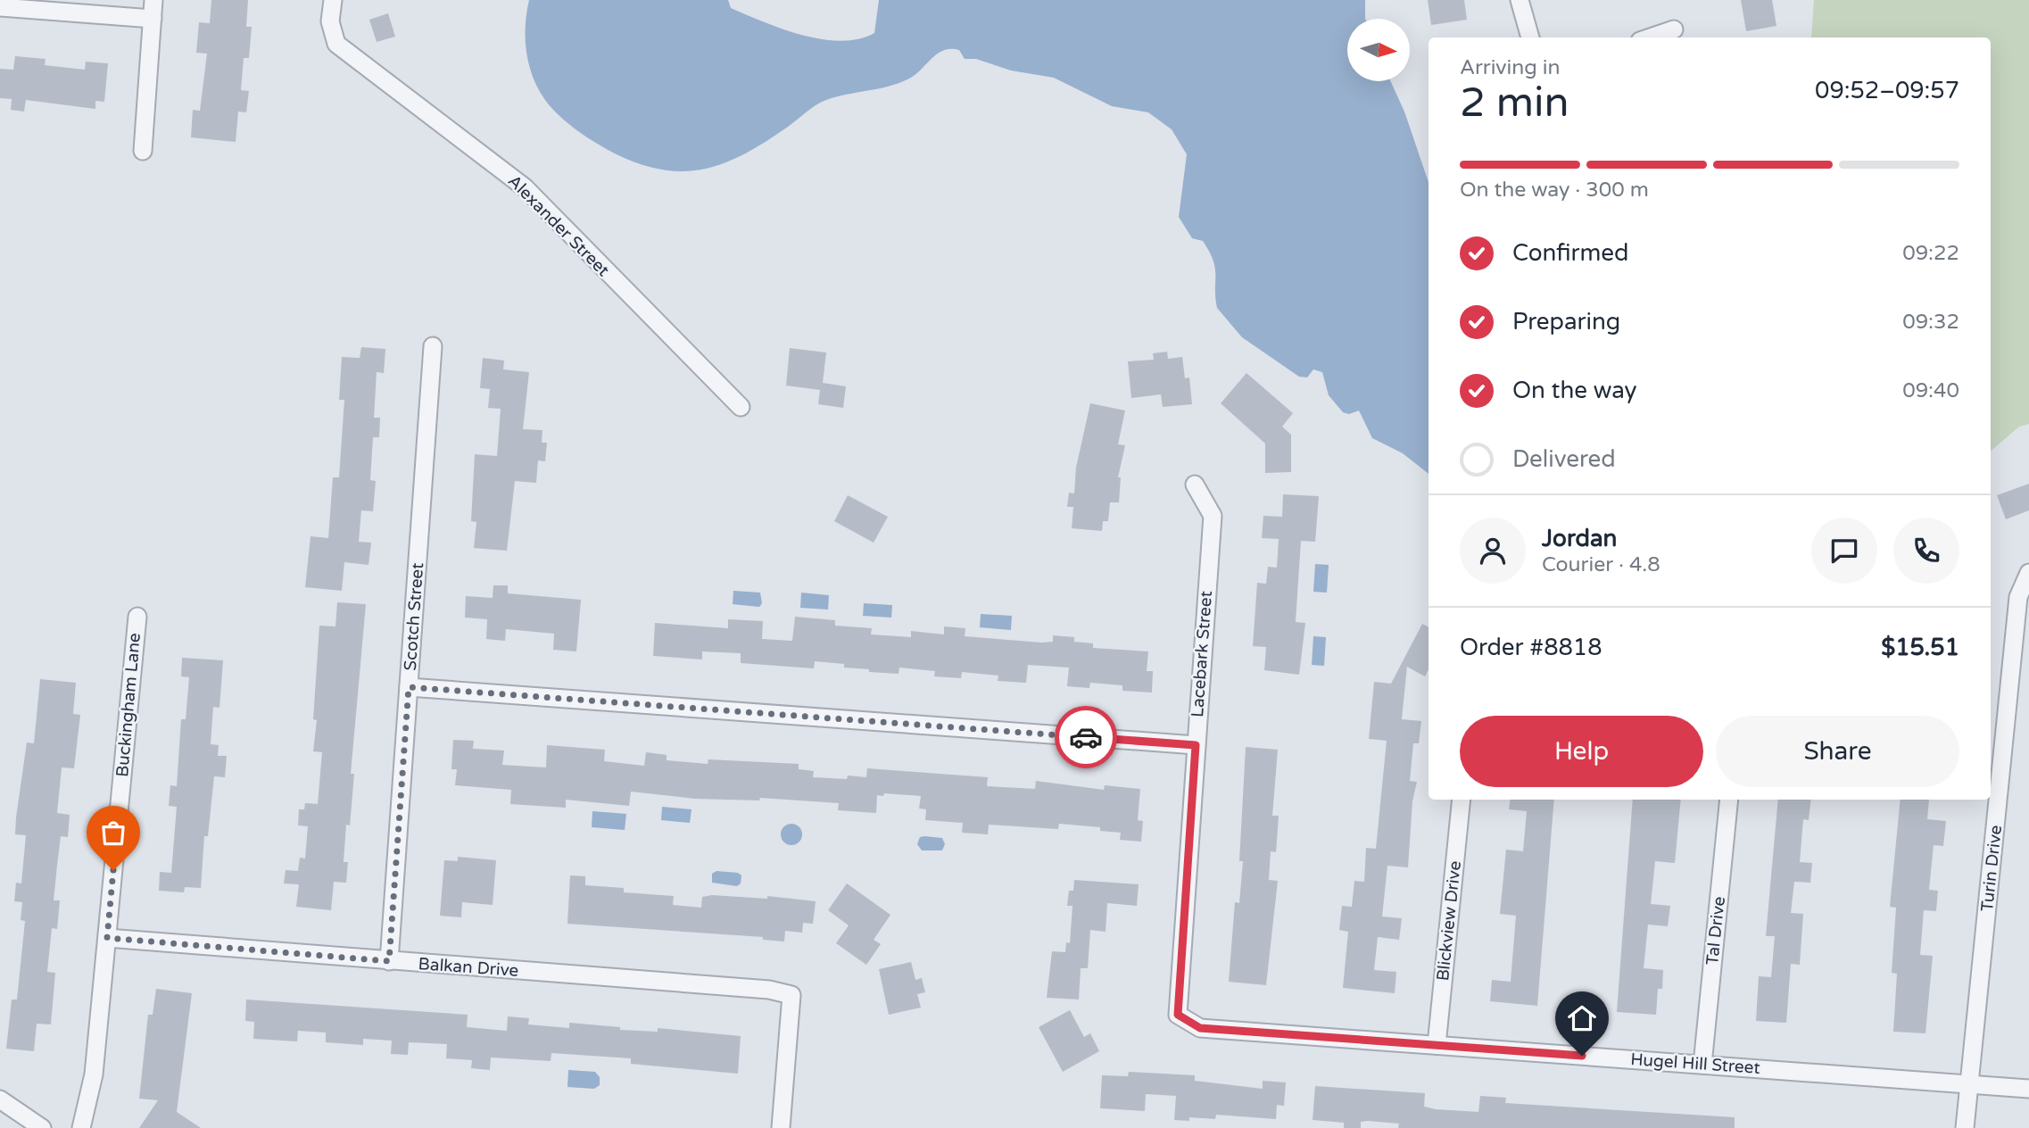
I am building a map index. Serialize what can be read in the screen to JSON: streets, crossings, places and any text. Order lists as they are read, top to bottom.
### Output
{
  "streets": {
    "street": [
      "Alexander Street",
      "Scotch Street",
      "Lacebark Street",
      "Buckingham Lane",
      "Turin Drive",
      "Blickview Drive",
      "Tal Drive",
      "Balkan Drive",
      "Hugel Hill Street"
    ]
  },
  "crossings": [
    ["Scotch Street", "Balkan Drive"],
    ["Lacebark Street", "Hugel Hill Street"],
    ["Buckingham Lane", "Balkan Drive"],
    ["Turin Drive", "Hugel Hill Street"],
    ["Blickview Drive", "Hugel Hill Street"],
    ["Tal Drive", "Hugel Hill Street"]
  ],
  "north": "right",
  "page": {
    "heading": ["2 min", "Arriving in", "09:52–09:57"],
    "panel": [
      "Jordan",
      "Courier · 4.8",
      "Order #8818",
      "$15.51"
    ],
    "bar": "On the way · 300 m",
    "list": [
      ["Confirmed", "09:22"],
      ["Preparing", "09:32"],
      ["On the way", "09:40"],
      "Delivered"
    ],
    "buttons": ["Help", "Share"]
  }
}
